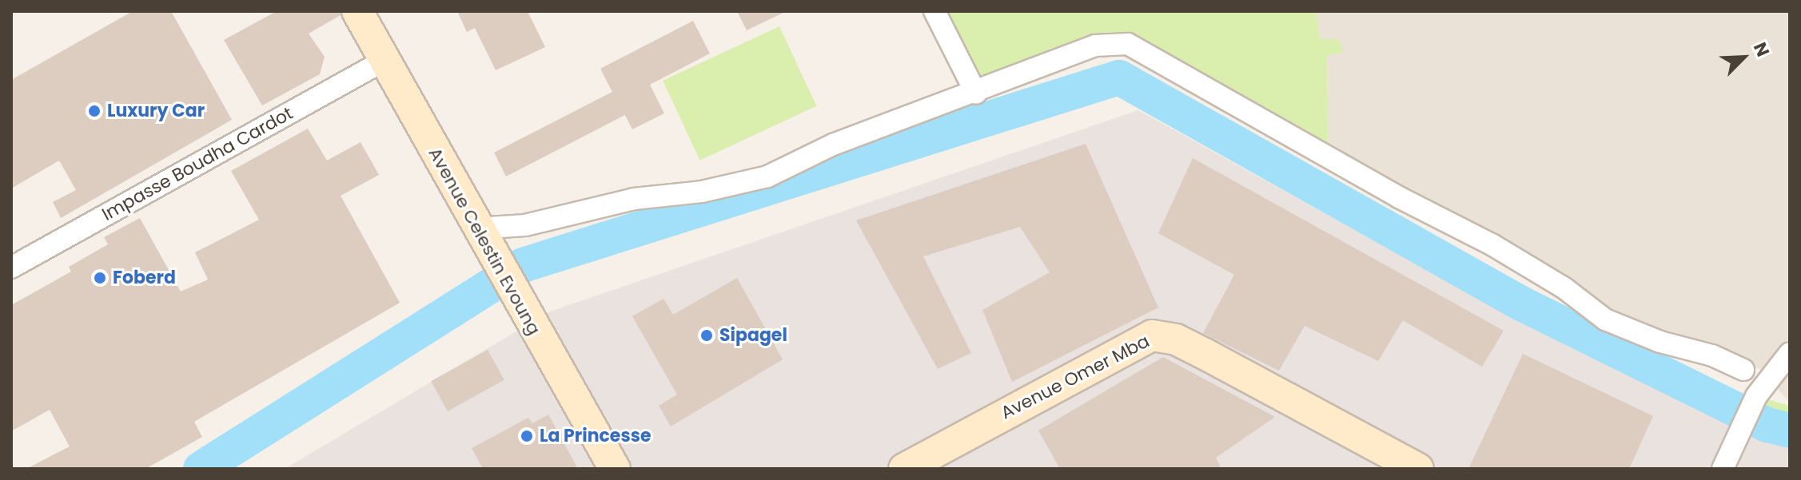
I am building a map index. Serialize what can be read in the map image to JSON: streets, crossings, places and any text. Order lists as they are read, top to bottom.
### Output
{
  "streets": {
    "street": ["Impasse Boudha Cardot", "Avenue Celestin Evoung", "Avenue Omer Mba"]
  },
  "crossings": [
    ["Impasse Boudha Cardot", "Avenue Celestin Evoung"]
  ],
  "places": [
    "Luxury Car",
    "Foberd",
    "Sipagel",
    "La Princesse"
  ],
  "north": "top right"
}
